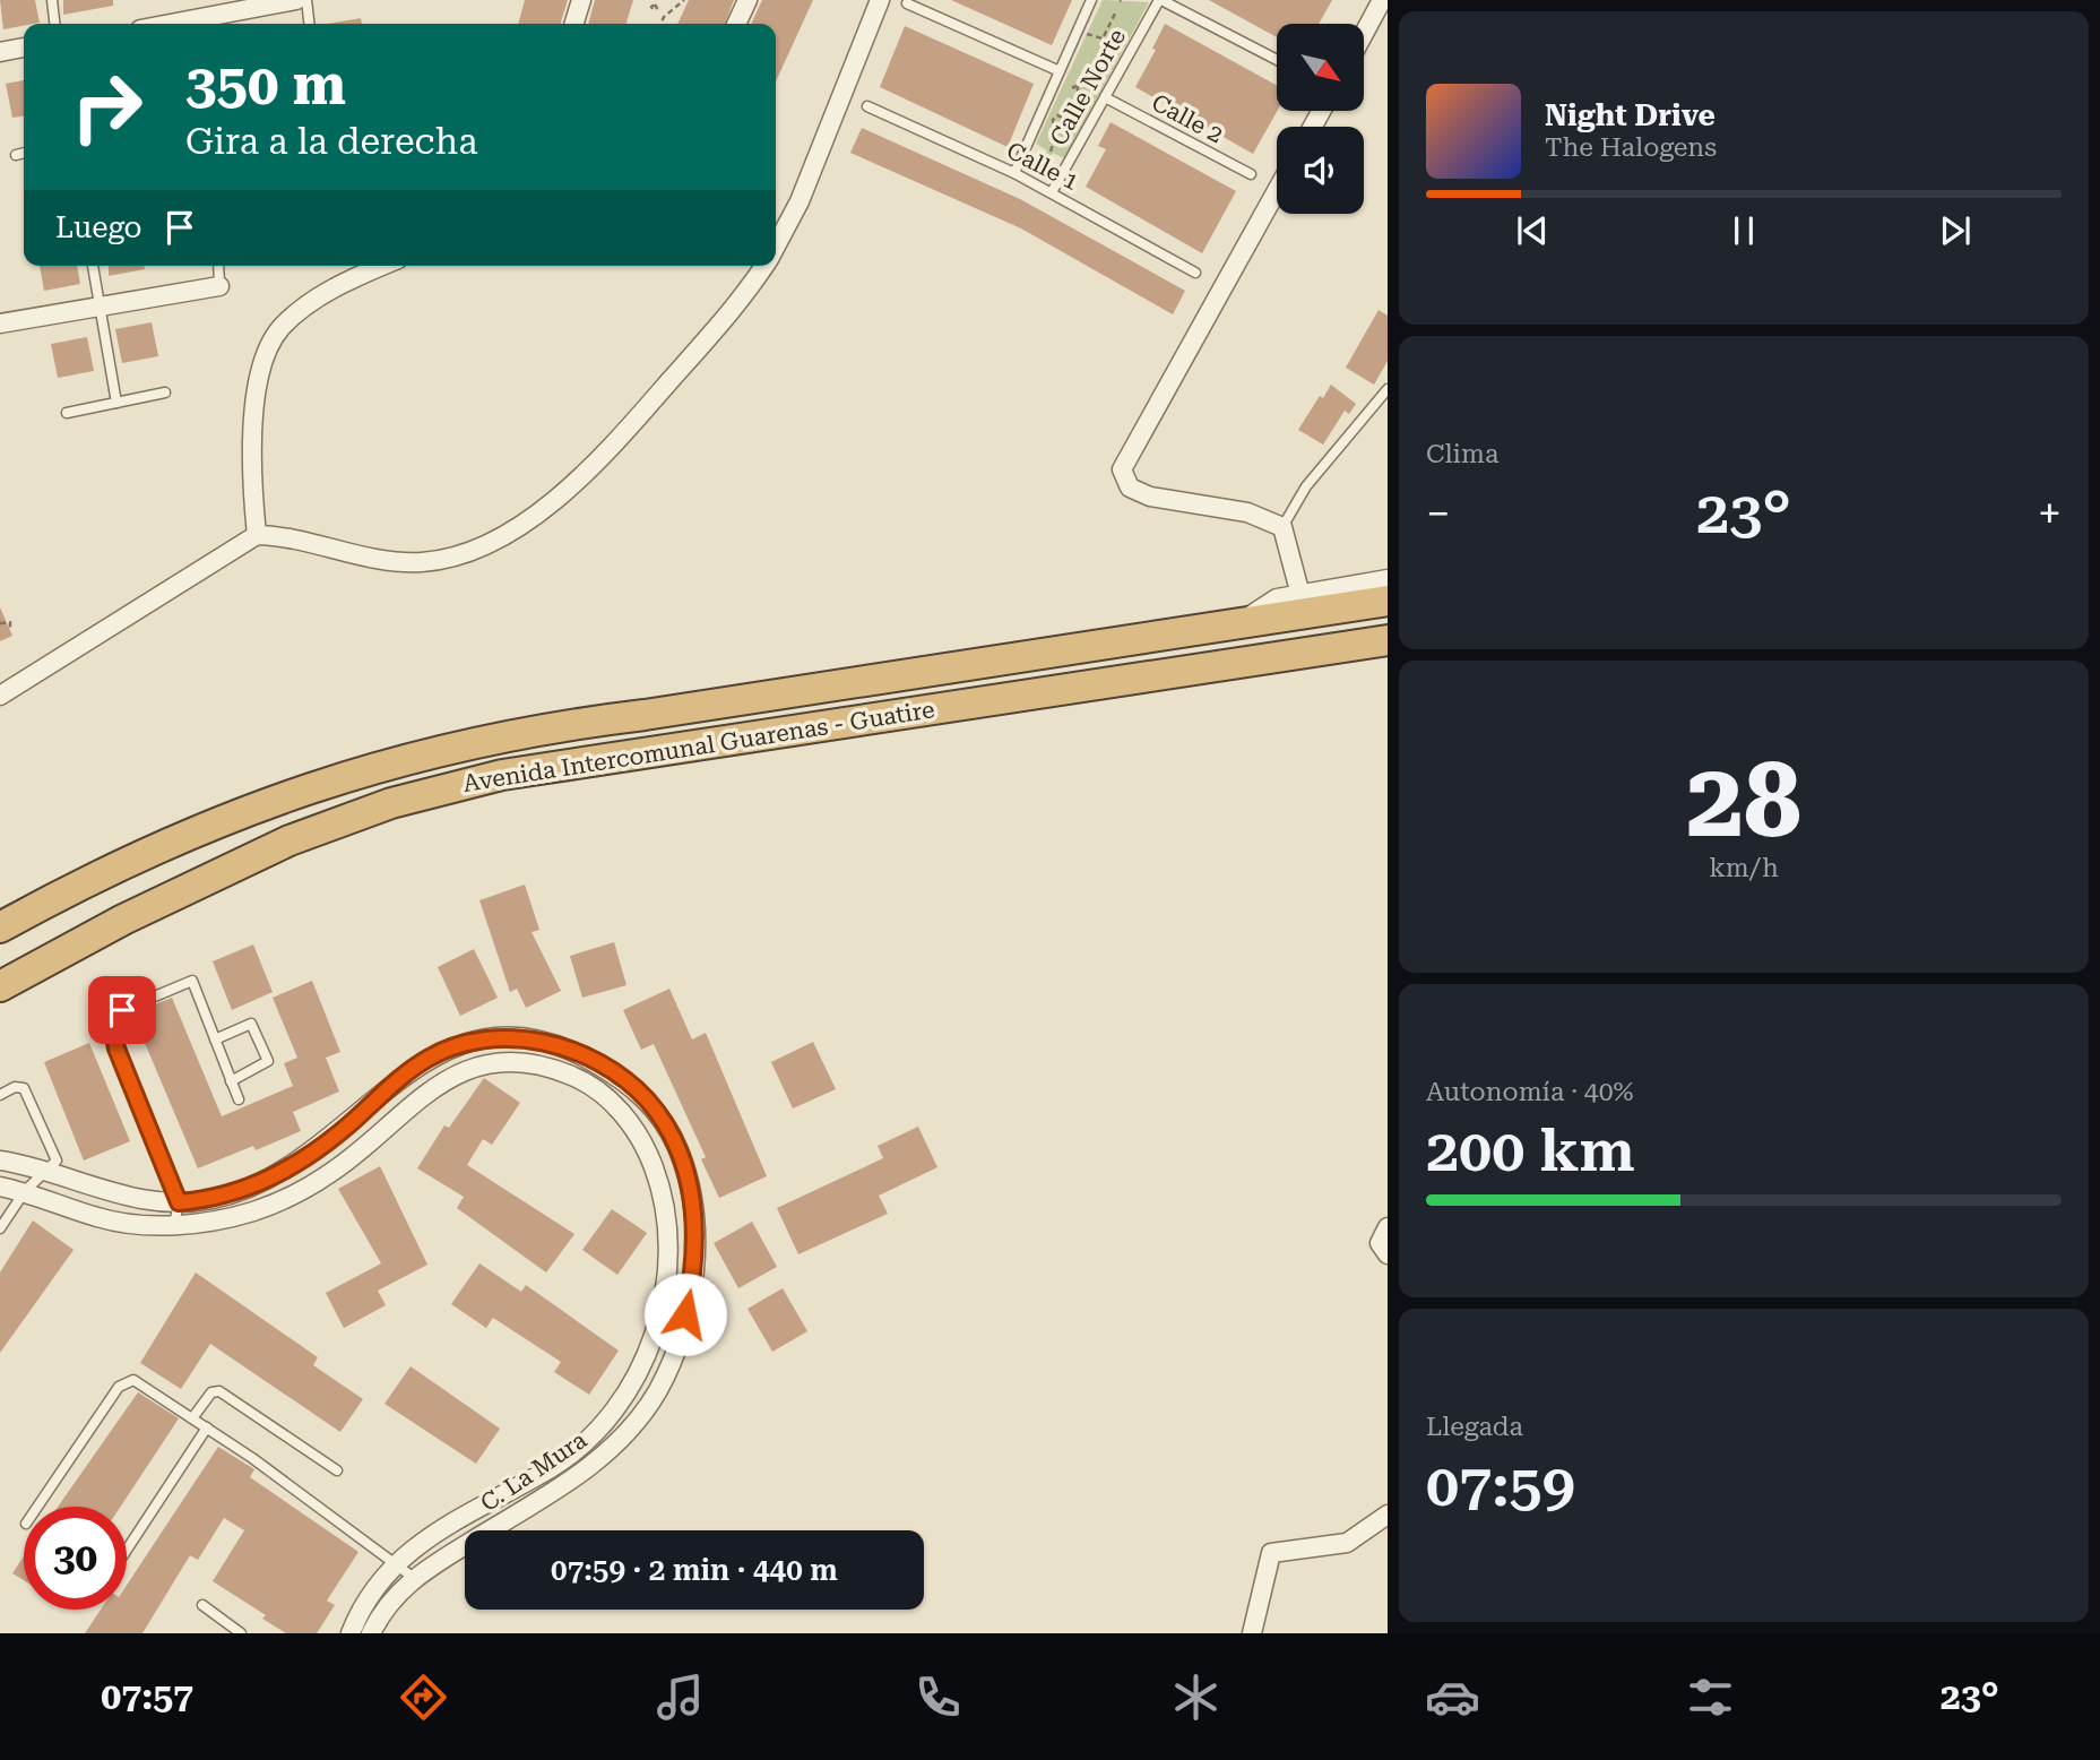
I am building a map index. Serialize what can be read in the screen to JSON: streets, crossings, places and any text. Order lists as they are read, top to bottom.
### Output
{
  "streets": {
    "highway": ["Avenida Intercomunal Guarenas - Guatire"],
    "street": ["C. La Mura"],
    "lane": ["Calle Norte", "Calle 2", "Calle 1"]
  },
  "crossings": [
    ["Calle Norte", "Calle 2"],
    ["Calle Norte", "Calle 1"]
  ],
  "north": "bottom right",
  "page": {
    "turn": ["350 m", "Gira a la derecha"],
    "song": ["Night Drive", "The Halogens"],
    "then": "Luego",
    "tile": [
      "Clima",
      ["28", "km/h"],
      ["Autonomía · 40%", "200 km"],
      ["Llegada", "07:59"]
    ],
    "heat": ["−", "23°", "+"],
    "limit": "30",
    "trip": "07:59 · 2 min · 440 m",
    "tabs": ["07:57", "23°"]
  }
}
